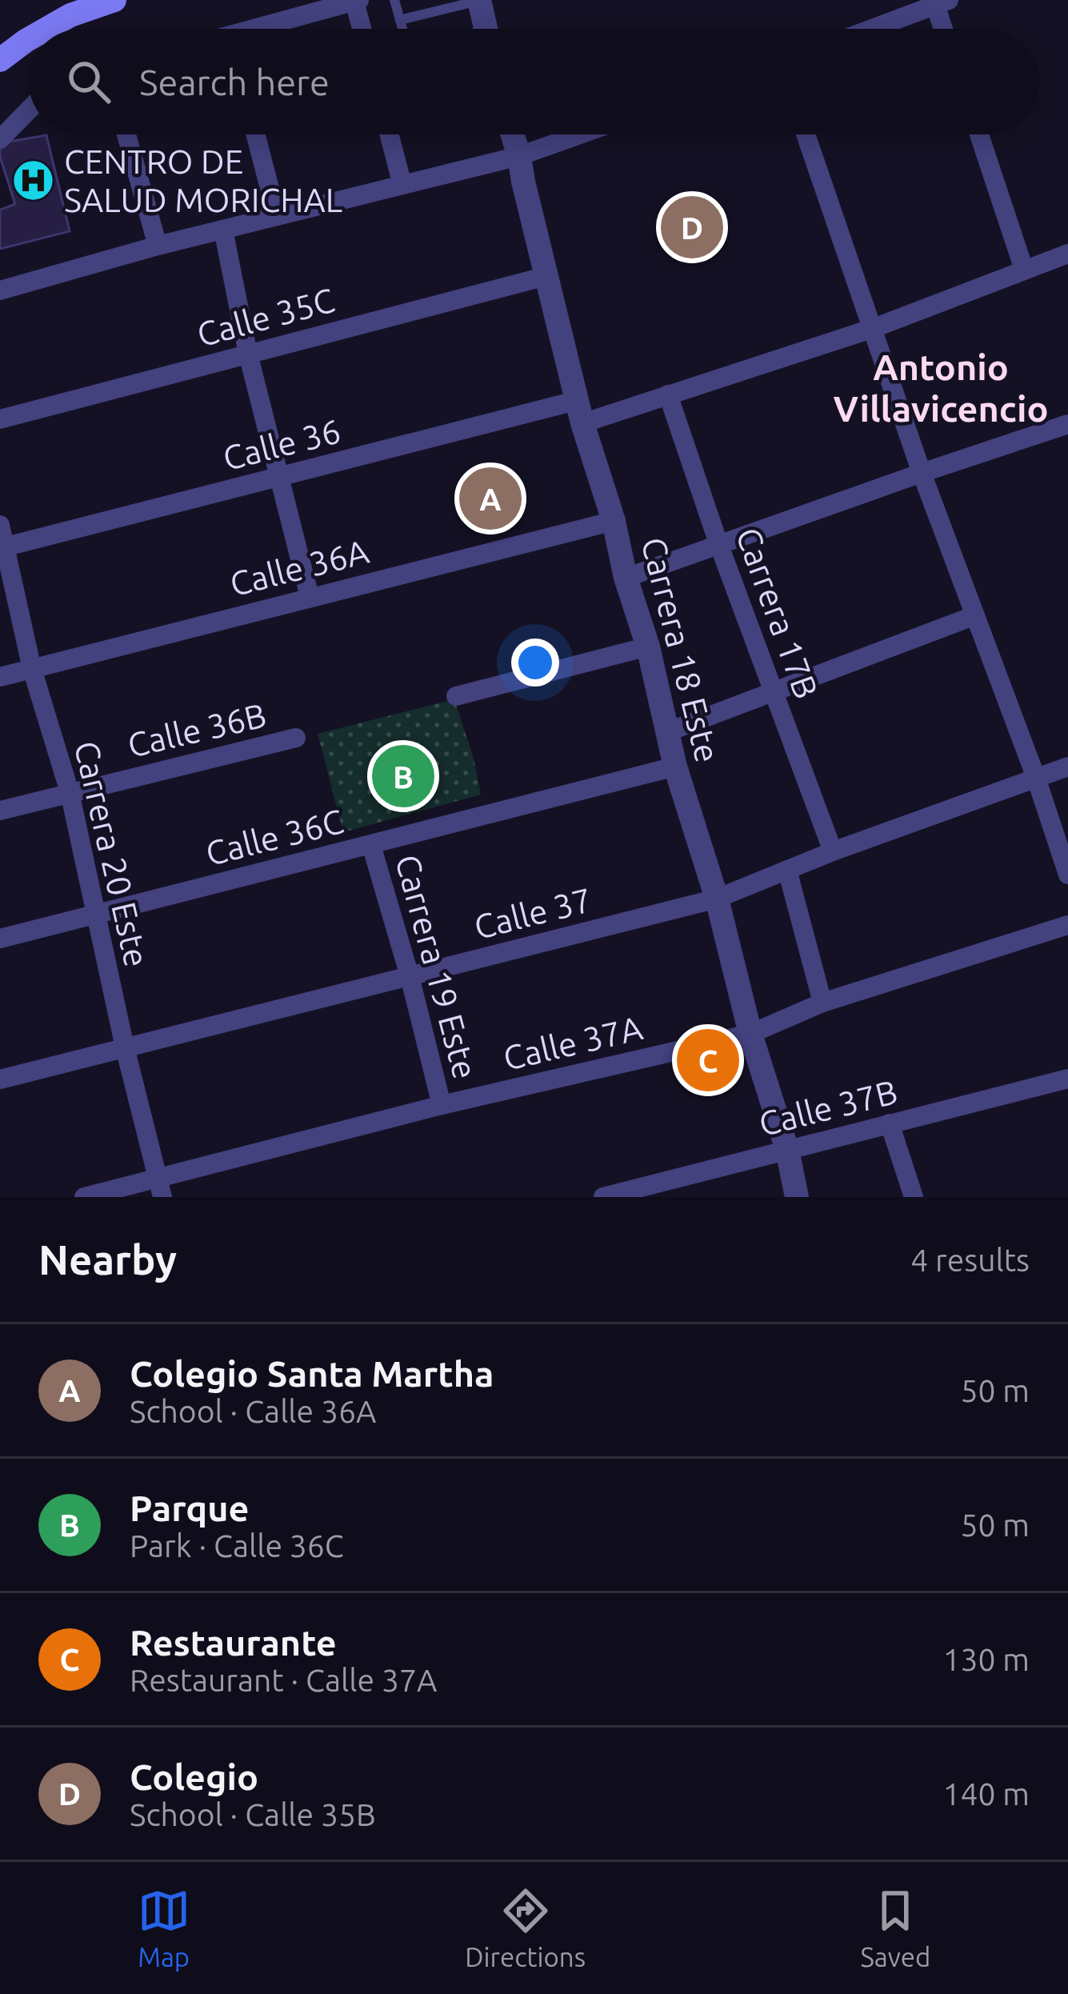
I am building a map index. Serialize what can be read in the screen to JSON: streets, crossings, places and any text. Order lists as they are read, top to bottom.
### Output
{
  "streets": {
    "street": [
      "Calle 35C",
      "Calle 36",
      "Calle 36A",
      "Carrera 17B",
      "Carrera 18 Este",
      "Calle 36B",
      "Calle 36C",
      "Carrera 20 Este",
      "Calle 37",
      "Carrera 19 Este",
      "Calle 37A",
      "Calle 37B"
    ]
  },
  "crossings": [
    ["Calle 35C", "Carrera 18 Este"],
    ["Calle 36", "Carrera 17B"],
    ["Calle 36", "Carrera 18 Este"],
    ["Calle 36", "Carrera 20 Este"],
    ["Calle 36A", "Carrera 18 Este"],
    ["Calle 36A", "Carrera 20 Este"],
    ["Carrera 17B", "Calle 37"],
    ["Carrera 18 Este", "Calle 36C"],
    ["Carrera 18 Este", "Calle 37"],
    ["Carrera 18 Este", "Calle 37A"],
    ["Carrera 18 Este", "Calle 37B"],
    ["Calle 36B", "Carrera 20 Este"],
    ["Calle 36C", "Carrera 20 Este"],
    ["Calle 36C", "Carrera 19 Este"],
    ["Carrera 20 Este", "Calle 37"],
    ["Carrera 20 Este", "Calle 37A"],
    ["Calle 37", "Carrera 19 Este"],
    ["Carrera 19 Este", "Calle 37A"]
  ],
  "districts": ["Antonio Villavicencio"],
  "places": {
    "hospital": ["CENTRO DE SALUD MORICHAL"]
  },
  "page": {
    "search": "Search here",
    "pins": [
      "D",
      "A",
      "B",
      "C"
    ],
    "heading": ["Nearby", "4 results"],
    "list": [
      {
        "mark": "A",
        "name": "Colegio Santa Martha",
        "note": "School · Calle 36A",
        "value": "50 m"
      },
      {
        "mark": "B",
        "name": "Parque",
        "note": "Park · Calle 36C",
        "value": "50 m"
      },
      {
        "mark": "C",
        "name": "Restaurante",
        "note": "Restaurant · Calle 37A",
        "value": "130 m"
      },
      {
        "mark": "D",
        "name": "Colegio",
        "note": "School · Calle 35B",
        "value": "140 m"
      }
    ],
    "nav": ["Map", "Directions", "Saved"]
  }
}
